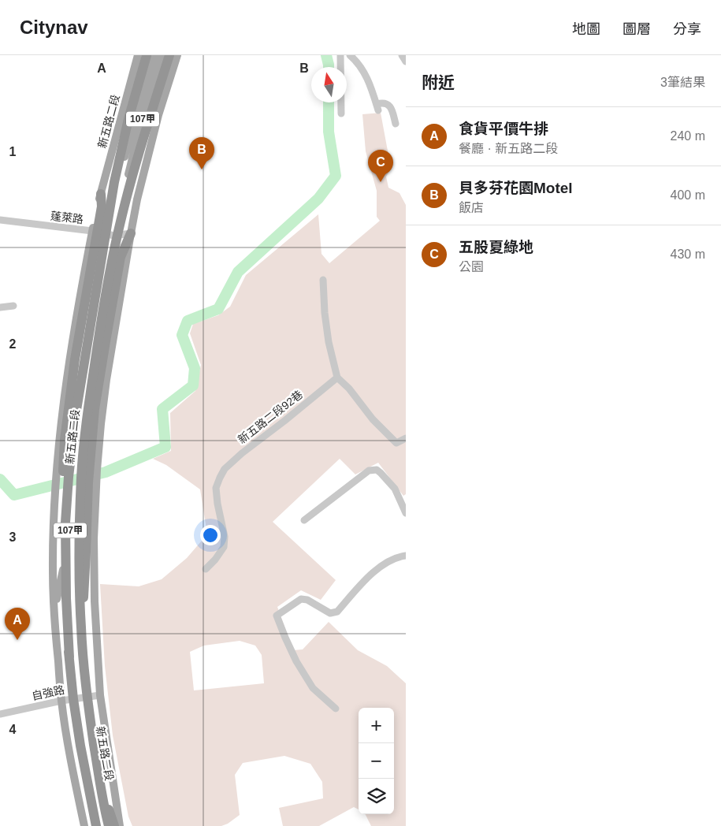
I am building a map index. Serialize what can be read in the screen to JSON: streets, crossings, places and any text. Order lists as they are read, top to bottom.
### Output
{
  "streets": {
    "main road": ["107甲", "新五路二段"],
    "street": ["蓬萊路", "新五路二段92巷", "自強路"]
  },
  "crossings": [
    ["新五路二段", "蓬萊路"],
    ["新五路二段", "自強路"]
  ],
  "north": "top",
  "page": {
    "header": "Citynav",
    "nav": ["地圖", "圖層", "分享"],
    "heading": ["附近", "3筆結果"],
    "list": [
      {
        "mark": "A",
        "name": "食貨平價牛排",
        "note": "餐廳 · 新五路二段",
        "value": "240 m"
      },
      {
        "mark": "B",
        "name": "貝多芬花園Motel",
        "note": "飯店",
        "value": "400 m"
      },
      {
        "mark": "C",
        "name": "五股夏綠地",
        "note": "公園",
        "value": "430 m"
      }
    ],
    "pins": ["B", "C", "A"],
    "map_buttons": ["+", "−"]
  },
  "grid": {
    "columns": ["A", "B"],
    "rows": [
      "1",
      "2",
      "3",
      "4"
    ]
  }
}
